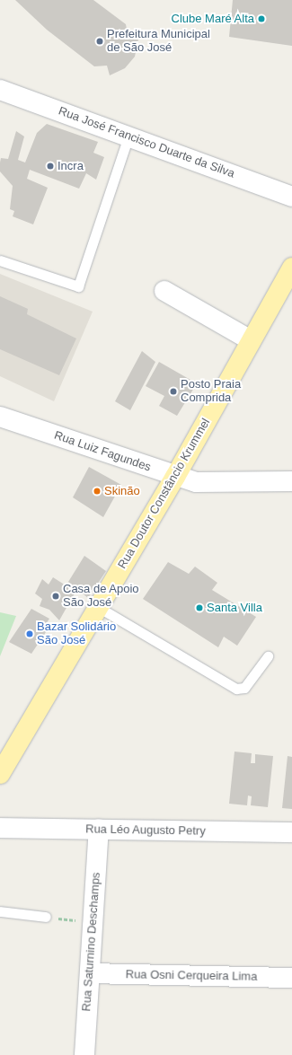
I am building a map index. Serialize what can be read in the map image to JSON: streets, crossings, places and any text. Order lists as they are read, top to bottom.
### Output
{
  "streets": {
    "main road": ["Rua Doutor Constâncio Krummel"],
    "street": [
      "Rua José Francisco Duarte da Silva",
      "Rua Luiz Fagundes",
      "Rua Léo Augusto Petry",
      "Rua Saturnino Deschamps",
      "Rua Osni Cerqueira Lima"
    ]
  },
  "crossings": [
    ["Rua Luiz Fagundes", "Rua Doutor Constâncio Krummel"],
    ["Rua Léo Augusto Petry", "Rua Saturnino Deschamps"],
    ["Rua Saturnino Deschamps", "Rua Osni Cerqueira Lima"]
  ],
  "places": [
    "Clube Maré Alta",
    "Prefeitura Municipal de São José",
    "Incra",
    "Posto Praia Comprida",
    "Skinão",
    "Casa de Apoio São José",
    "Santa Villa",
    "Bazar Solidário São José"
  ]
}
